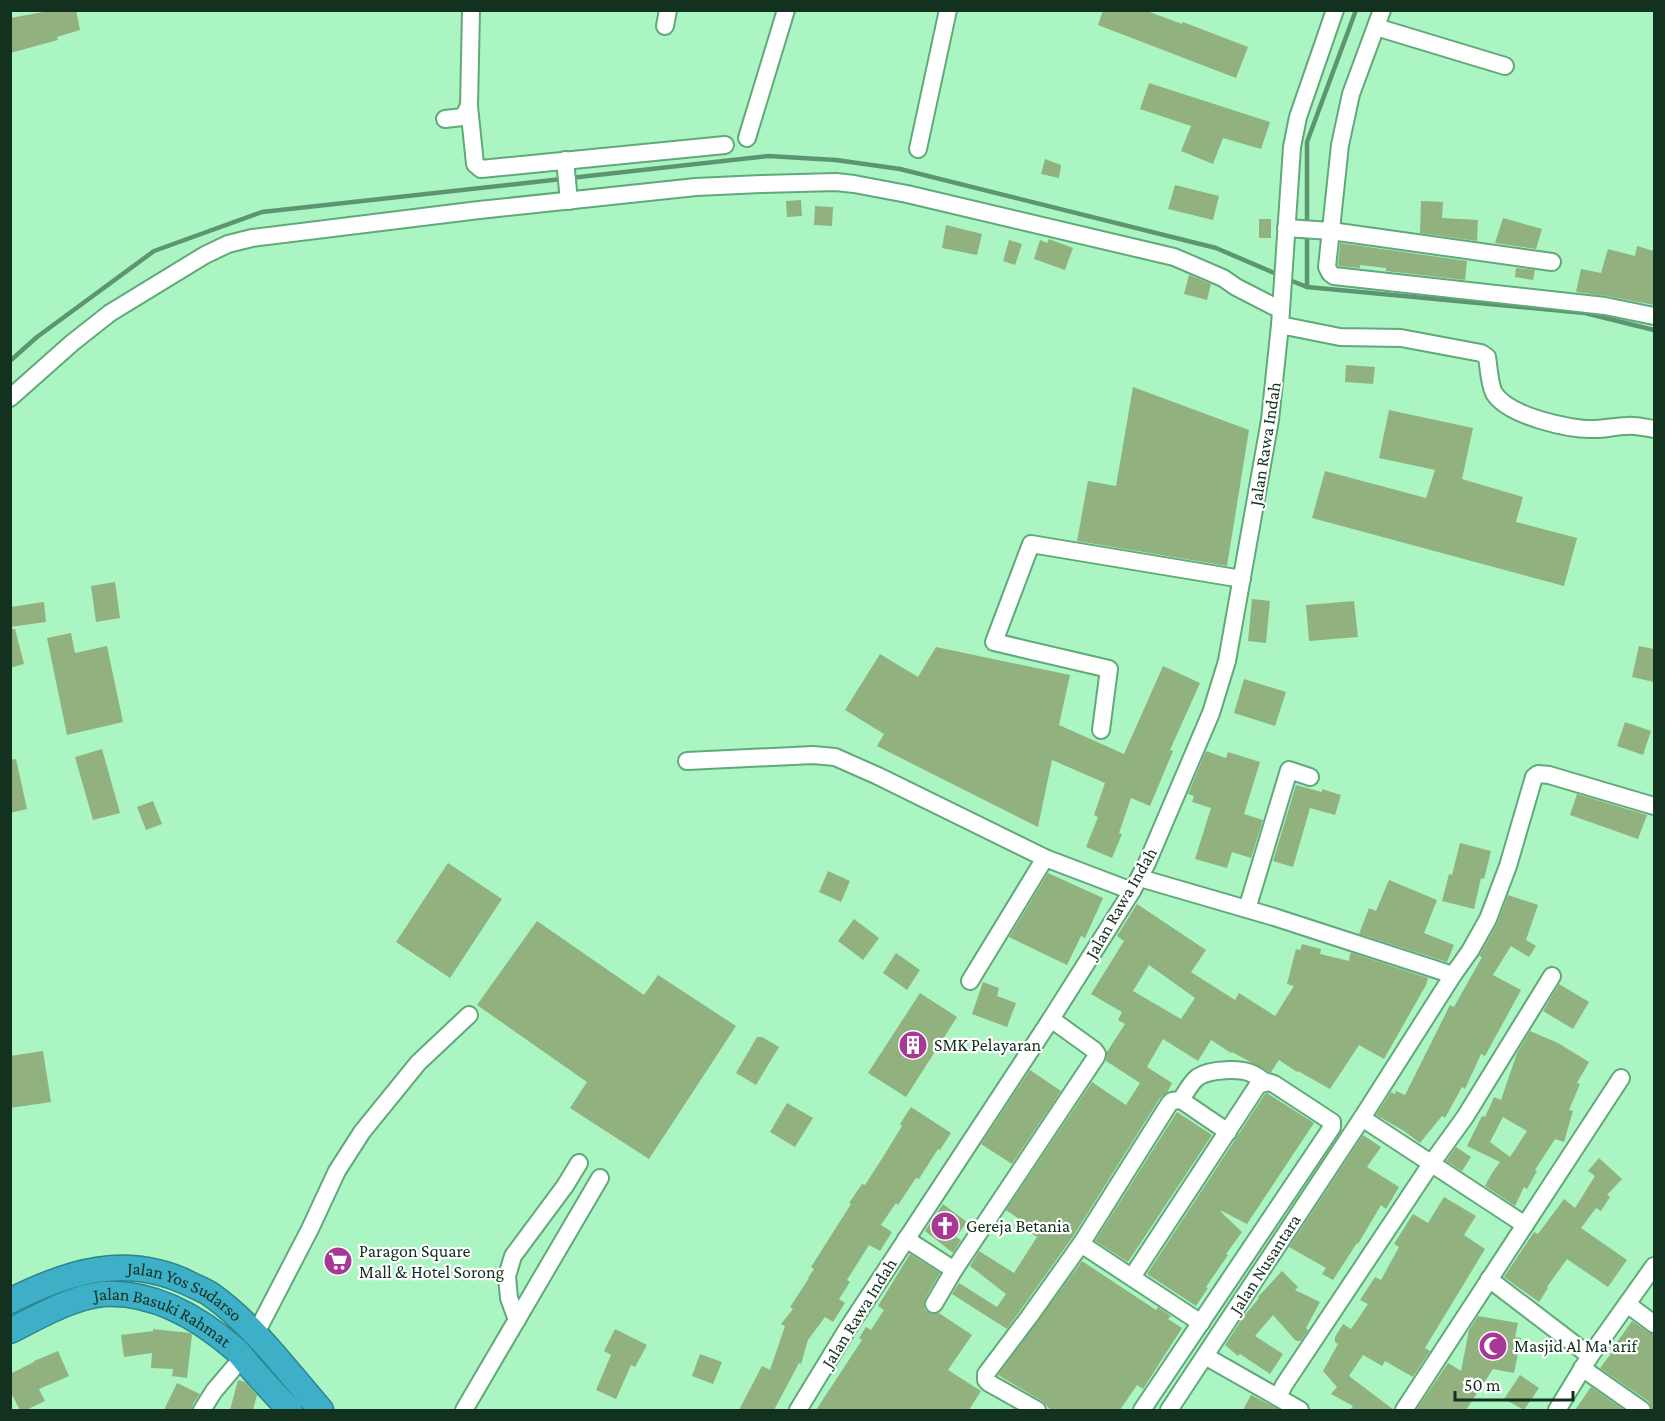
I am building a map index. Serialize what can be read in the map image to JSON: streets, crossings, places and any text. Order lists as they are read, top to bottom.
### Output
{
  "streets": {
    "highway": ["Jalan Yos Sudarso", "Jalan Basuki Rahmat"],
    "street": ["Jalan Rawa Indah", "Jalan Nusantara"]
  },
  "places": {
    "building": ["SMK Pelayaran"],
    "church": ["Gereja Betania"],
    "supermarket": ["Paragon Square Mall & Hotel Sorong"],
    "mosque": ["Masjid Al Ma'arif"]
  },
  "scale_bar": "50 m"
}
